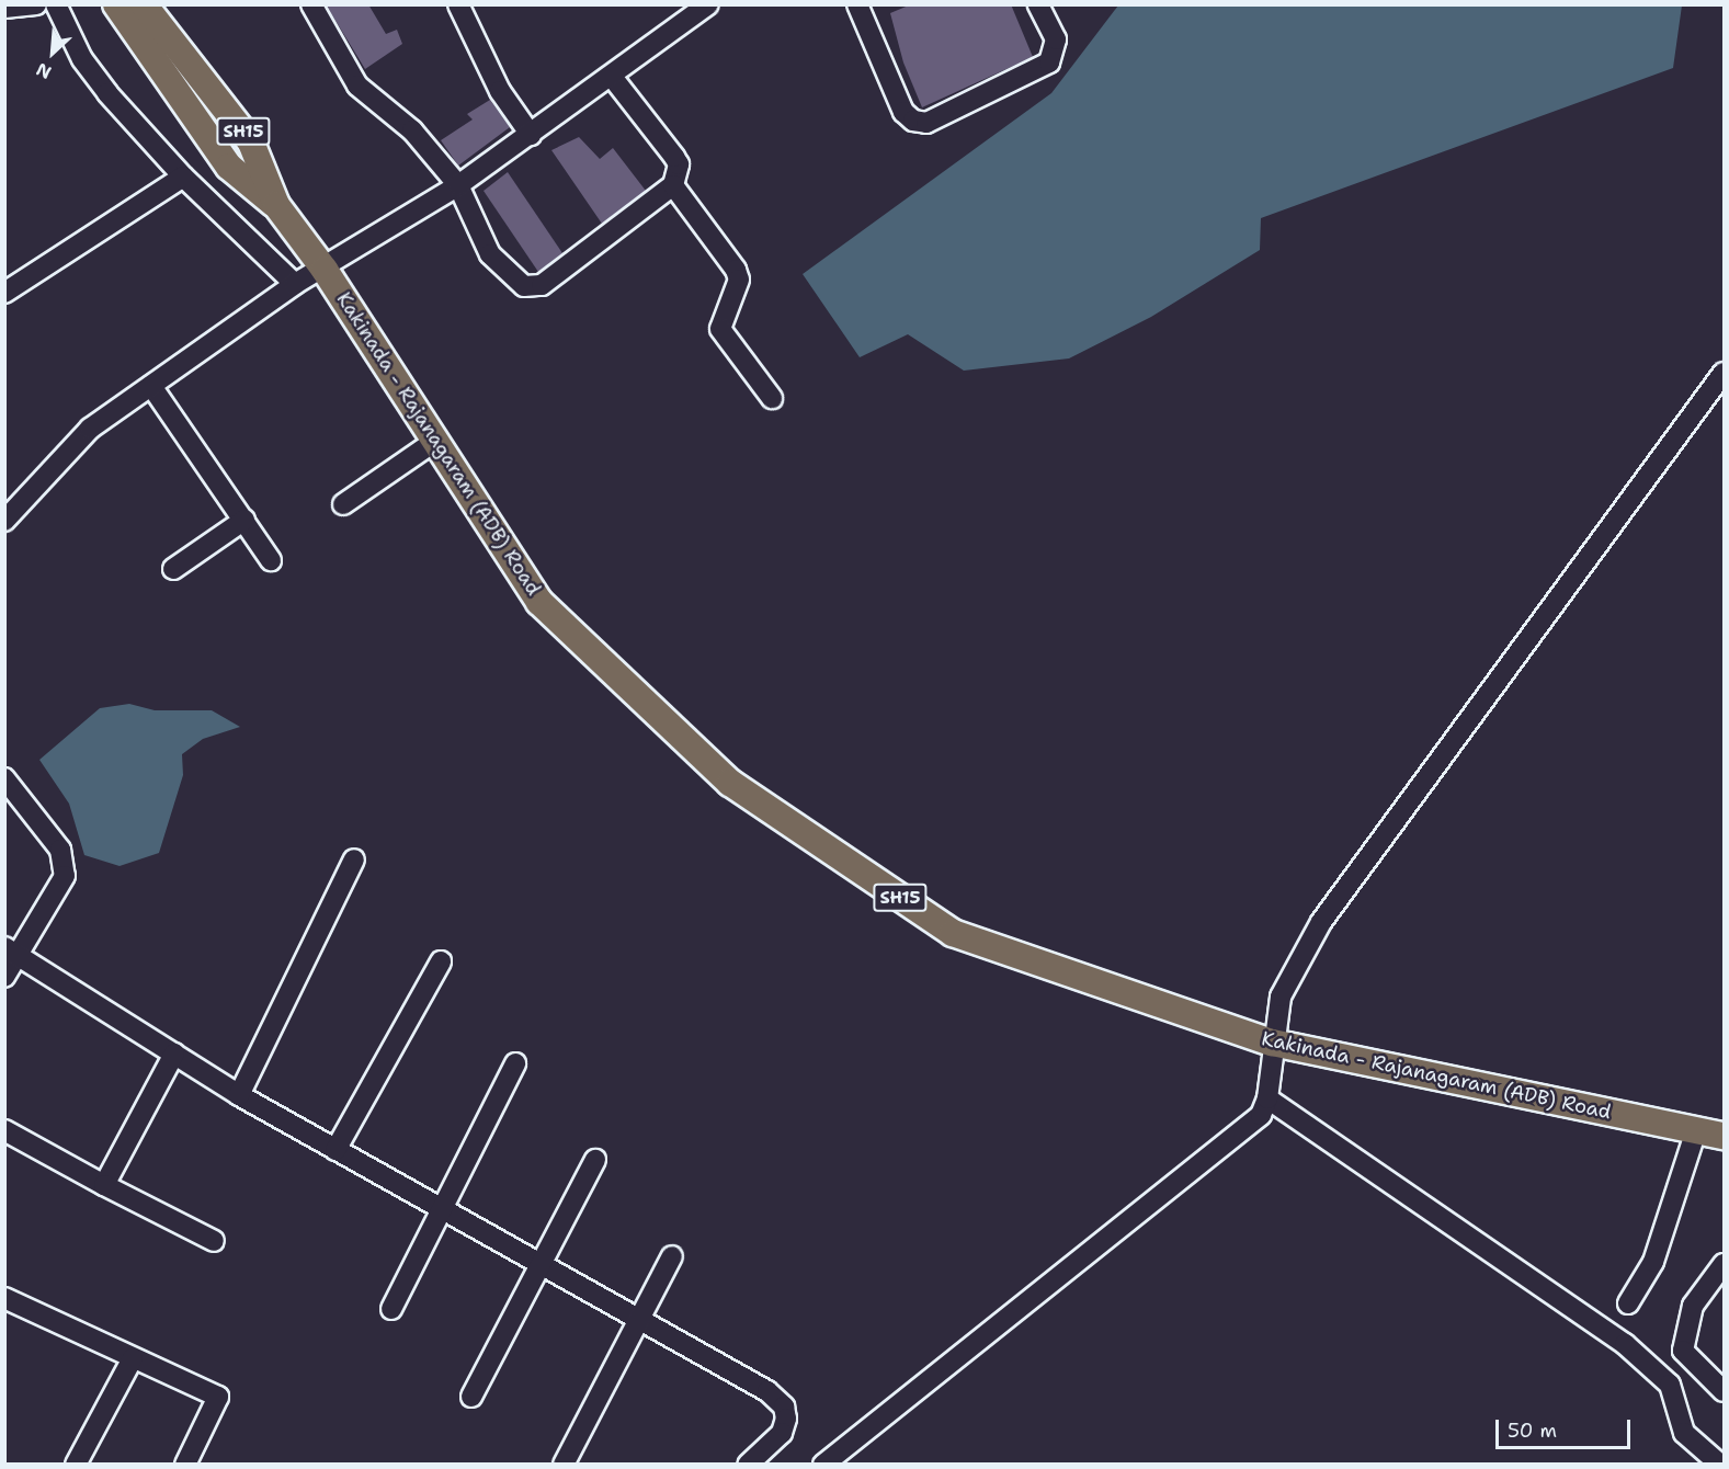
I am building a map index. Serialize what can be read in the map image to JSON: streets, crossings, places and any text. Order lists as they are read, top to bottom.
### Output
{
  "streets": {
    "main road": ["SH15", "Kakinada - Rajanagaram (ADB) Road"]
  },
  "crossings": [
    ["SH15", "Kakinada - Rajanagaram (ADB) Road"]
  ],
  "scale_bar": "50 m",
  "north": "bottom left"
}
